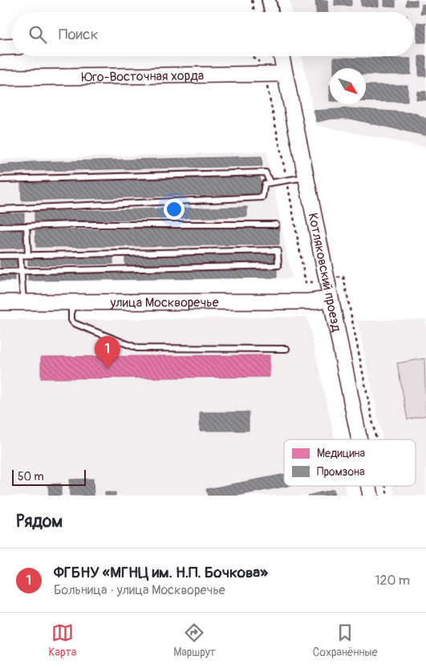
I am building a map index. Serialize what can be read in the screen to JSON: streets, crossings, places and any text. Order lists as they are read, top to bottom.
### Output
{
  "streets": {
    "main road": ["Юго-Восточная хорда", "Котляковский проезд", "улица Москворечье"]
  },
  "crossings": [
    ["Юго-Восточная хорда", "Котляковский проезд"],
    ["Котляковский проезд", "улица Москворечье"]
  ],
  "legend": ["Медицина", "Промзона"],
  "scale_bar": "50 m",
  "north": "bottom right",
  "page": {
    "search": "Поиск",
    "pins": "1",
    "scale": "50 m",
    "heading": "Рядом",
    "list": [
      {
        "mark": "1",
        "name": "ФГБНУ «МГНЦ им. Н.П. Бочкова»",
        "note": "Больница · улица Москворечье",
        "value": "120 m"
      }
    ],
    "nav": ["Карта", "Маршрут", "Сохранённые"]
  }
}
